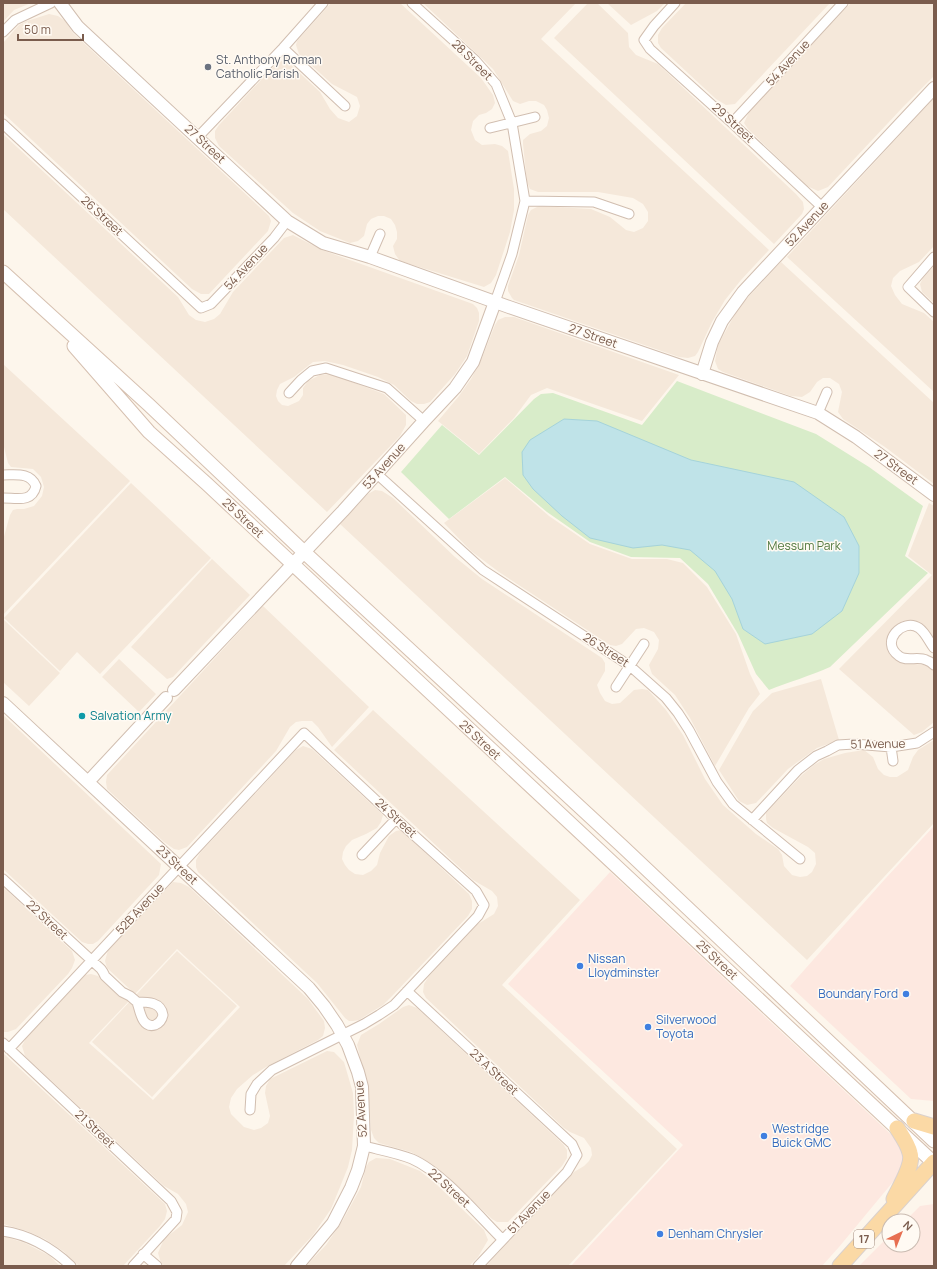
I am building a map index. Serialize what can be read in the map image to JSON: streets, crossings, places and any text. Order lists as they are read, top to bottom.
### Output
{
  "streets": {
    "main road": ["25 Street", "17"],
    "street": [
      "28 Street",
      "54 Avenue",
      "29 Street",
      "27 Street",
      "26 Street",
      "52 Avenue",
      "53 Avenue",
      "51 Avenue",
      "24 Street",
      "23 Street",
      "52B Avenue",
      "22 Street",
      "23 A Street",
      "21 Street"
    ]
  },
  "crossings": [
    ["28 Street", "53 Avenue"],
    ["54 Avenue", "29 Street"],
    ["54 Avenue", "27 Street"],
    ["54 Avenue", "26 Street"],
    ["29 Street", "52 Avenue"],
    ["27 Street", "52 Avenue"],
    ["27 Street", "53 Avenue"],
    ["26 Street", "53 Avenue"],
    ["26 Street", "51 Avenue"],
    ["52 Avenue", "23 Street"],
    ["52 Avenue", "22 Street"],
    ["53 Avenue", "25 Street"],
    ["53 Avenue", "23 Street"],
    ["25 Street", "17"],
    ["51 Avenue", "22 Street"],
    ["51 Avenue", "23 A Street"],
    ["24 Street", "52B Avenue"],
    ["24 Street", "23 A Street"],
    ["23 Street", "52B Avenue"],
    ["52B Avenue", "22 Street"],
    ["52B Avenue", "21 Street"]
  ],
  "parks": ["Messum Park"],
  "places": [
    "St. Anthony Roman Catholic Parish",
    "Salvation Army",
    "Nissan Lloydminster",
    "Boundary Ford",
    "Silverwood Toyota",
    "Westridge Buick GMC",
    "Denham Chrysler"
  ],
  "scale_bar": "50 m",
  "north": "top right"
}
